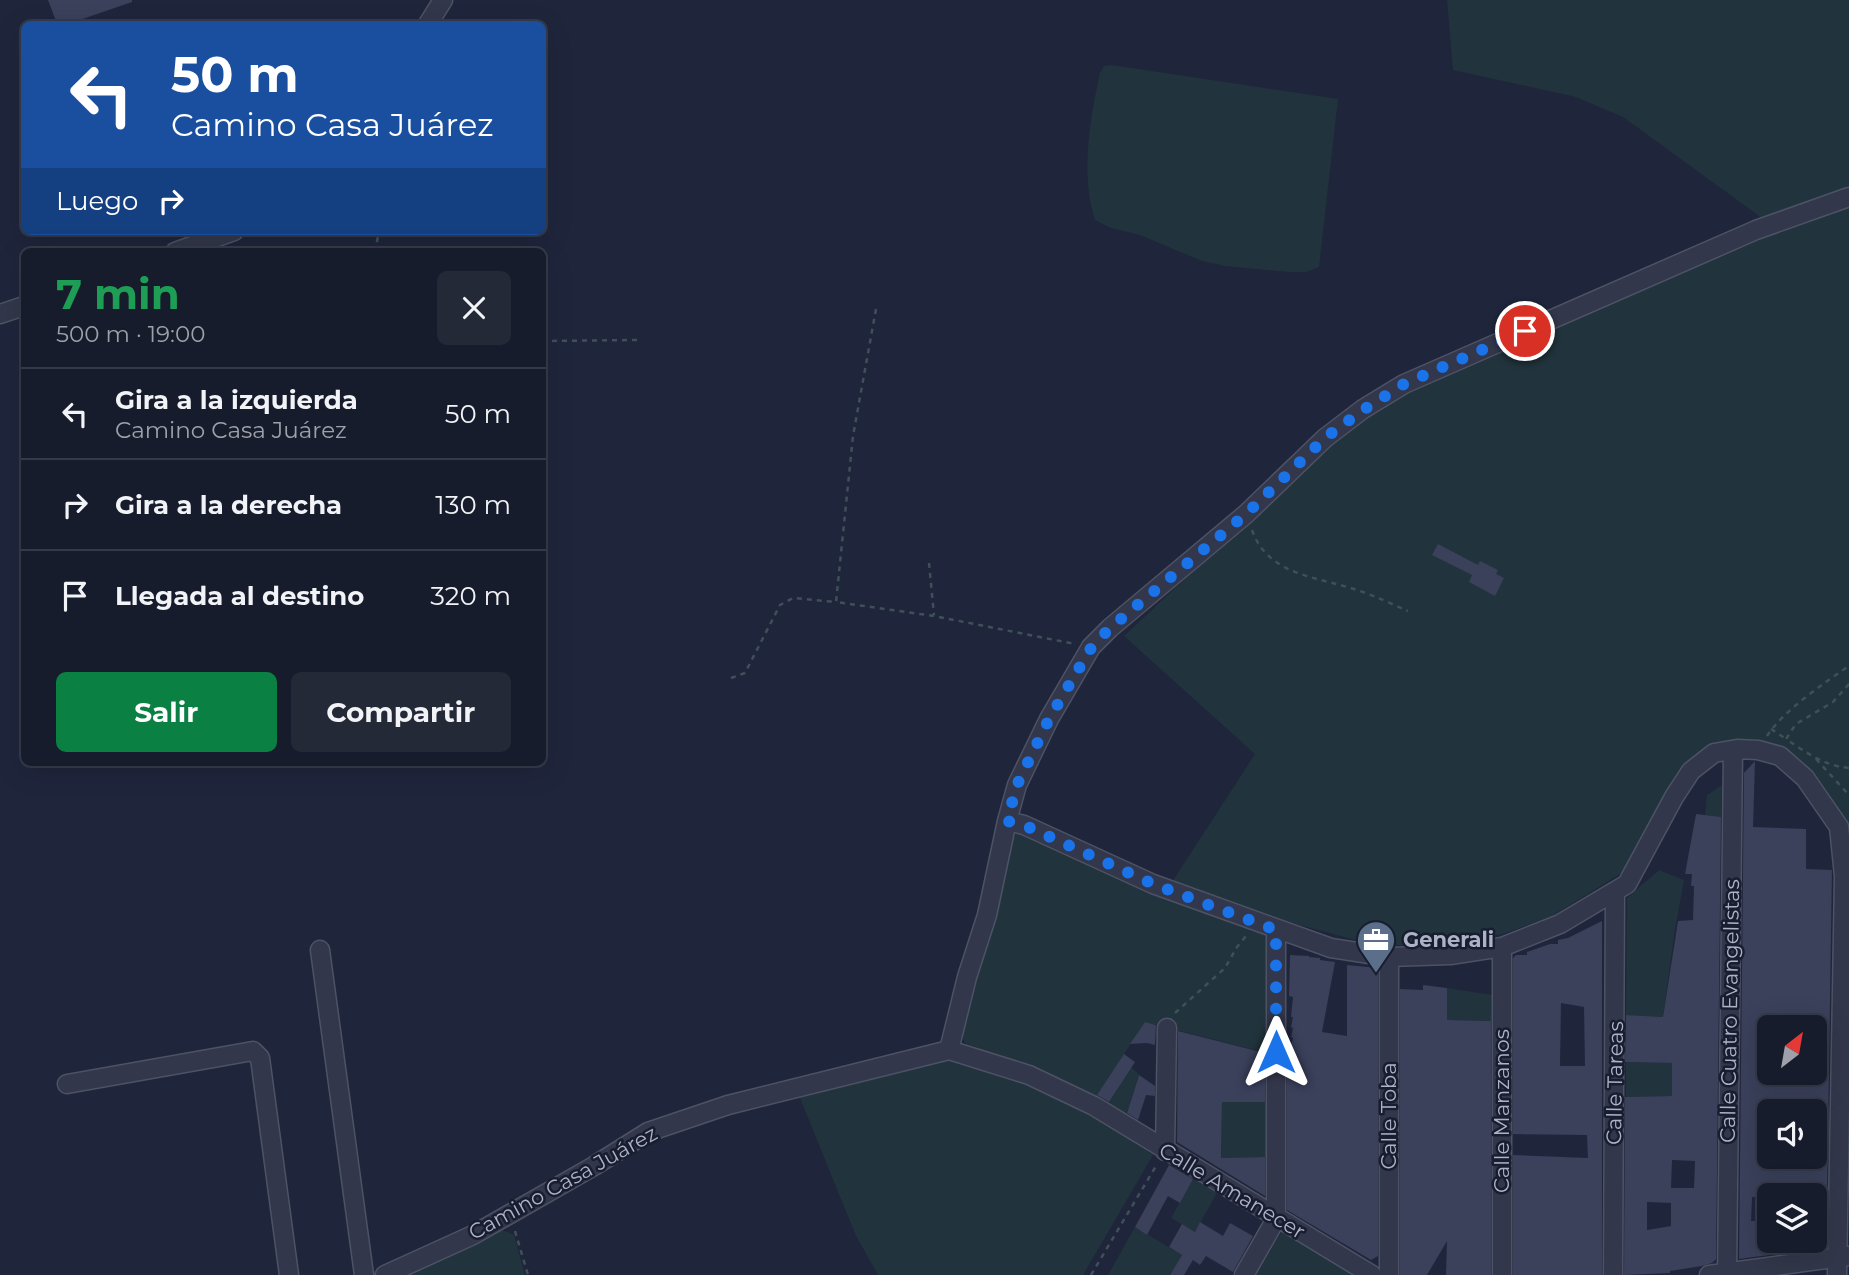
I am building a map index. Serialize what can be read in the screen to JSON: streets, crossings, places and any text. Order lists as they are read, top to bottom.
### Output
{
  "streets": {
    "street": [
      "Calle Cuatro Evangelistas",
      "Calle Tareas",
      "Calle Manzanos",
      "Calle Toba",
      "Camino Casa Juárez",
      "Calle Amanecer"
    ]
  },
  "crossings": [
    ["Camino Casa Juárez", "Calle Amanecer"]
  ],
  "places": {
    "office": ["Generali"]
  },
  "north": "top right",
  "page": {
    "turn": ["50 m", "Camino Casa Juárez"],
    "then": "Luego",
    "heading": ["7 min", "500 m · 19:00"],
    "list": [
      {
        "name": "Gira a la izquierda",
        "note": "Camino Casa Juárez",
        "value": "50 m"
      },
      {
        "name": "Gira a la derecha",
        "value": "130 m"
      },
      {
        "name": "Llegada al destino",
        "value": "320 m"
      }
    ],
    "buttons": ["Salir", "Compartir"]
  }
}
